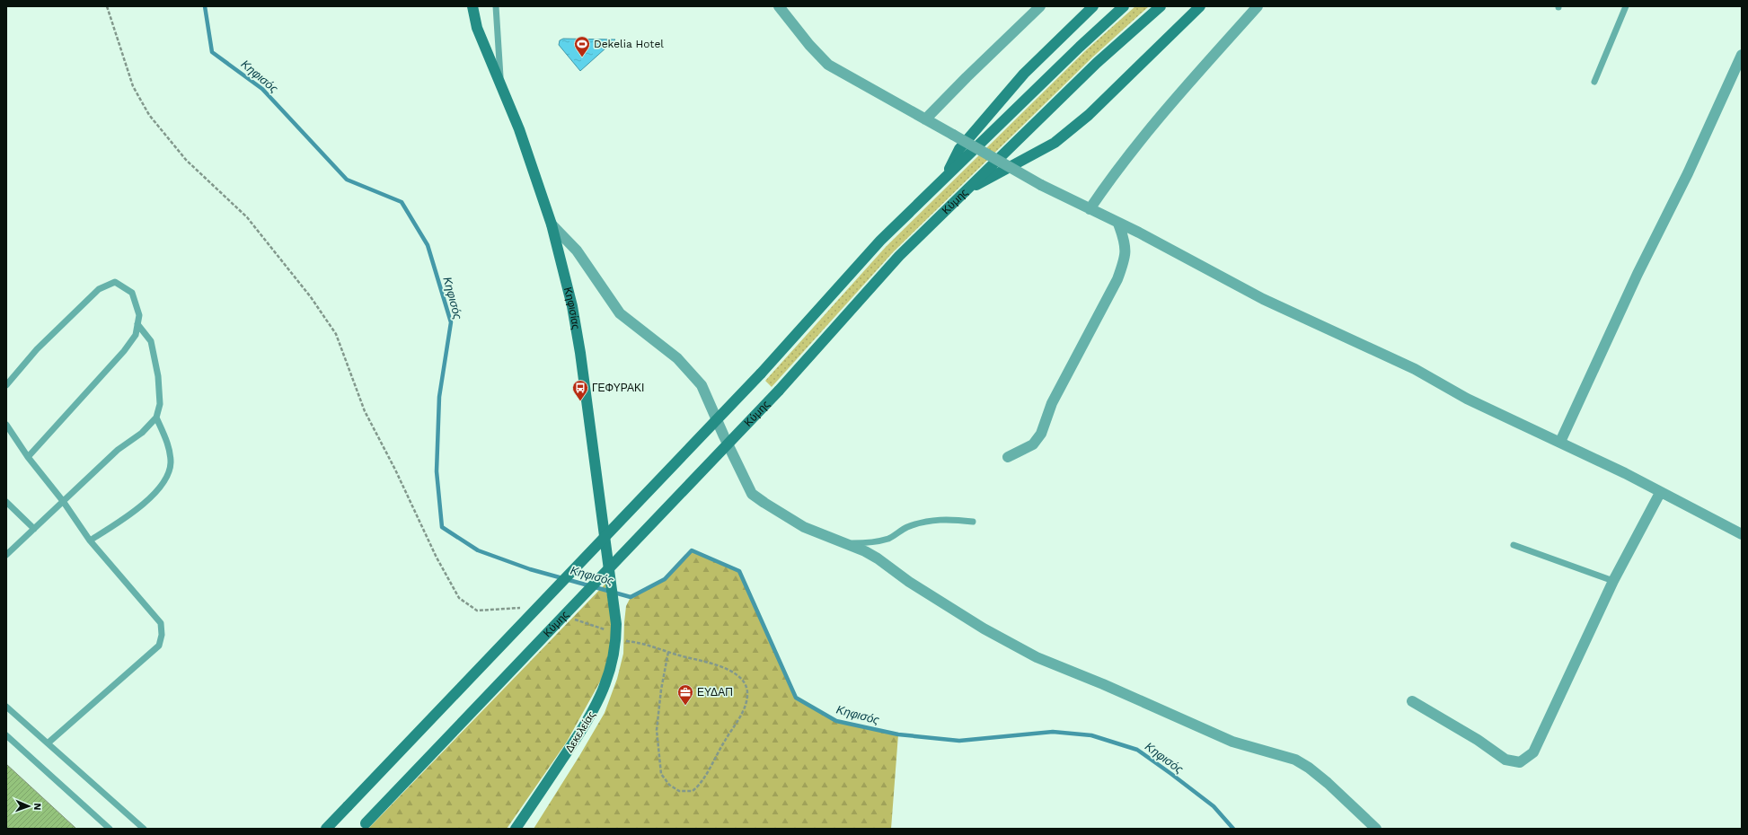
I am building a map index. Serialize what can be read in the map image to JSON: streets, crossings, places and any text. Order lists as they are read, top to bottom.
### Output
{
  "streets": {
    "main road": ["Κύμης", "Κηφισίας", "Δεκελείας"]
  },
  "crossings": [
    ["Κηφισίας", "Δεκελείας"]
  ],
  "water": ["Κηφισός"],
  "places": {
    "sports": ["Dekelia Hotel"],
    "bus stop": ["ΓΕΦΥΡΑΚΙ"],
    "office": ["ΕΥΔΑΠ"]
  },
  "north": "right"
}
